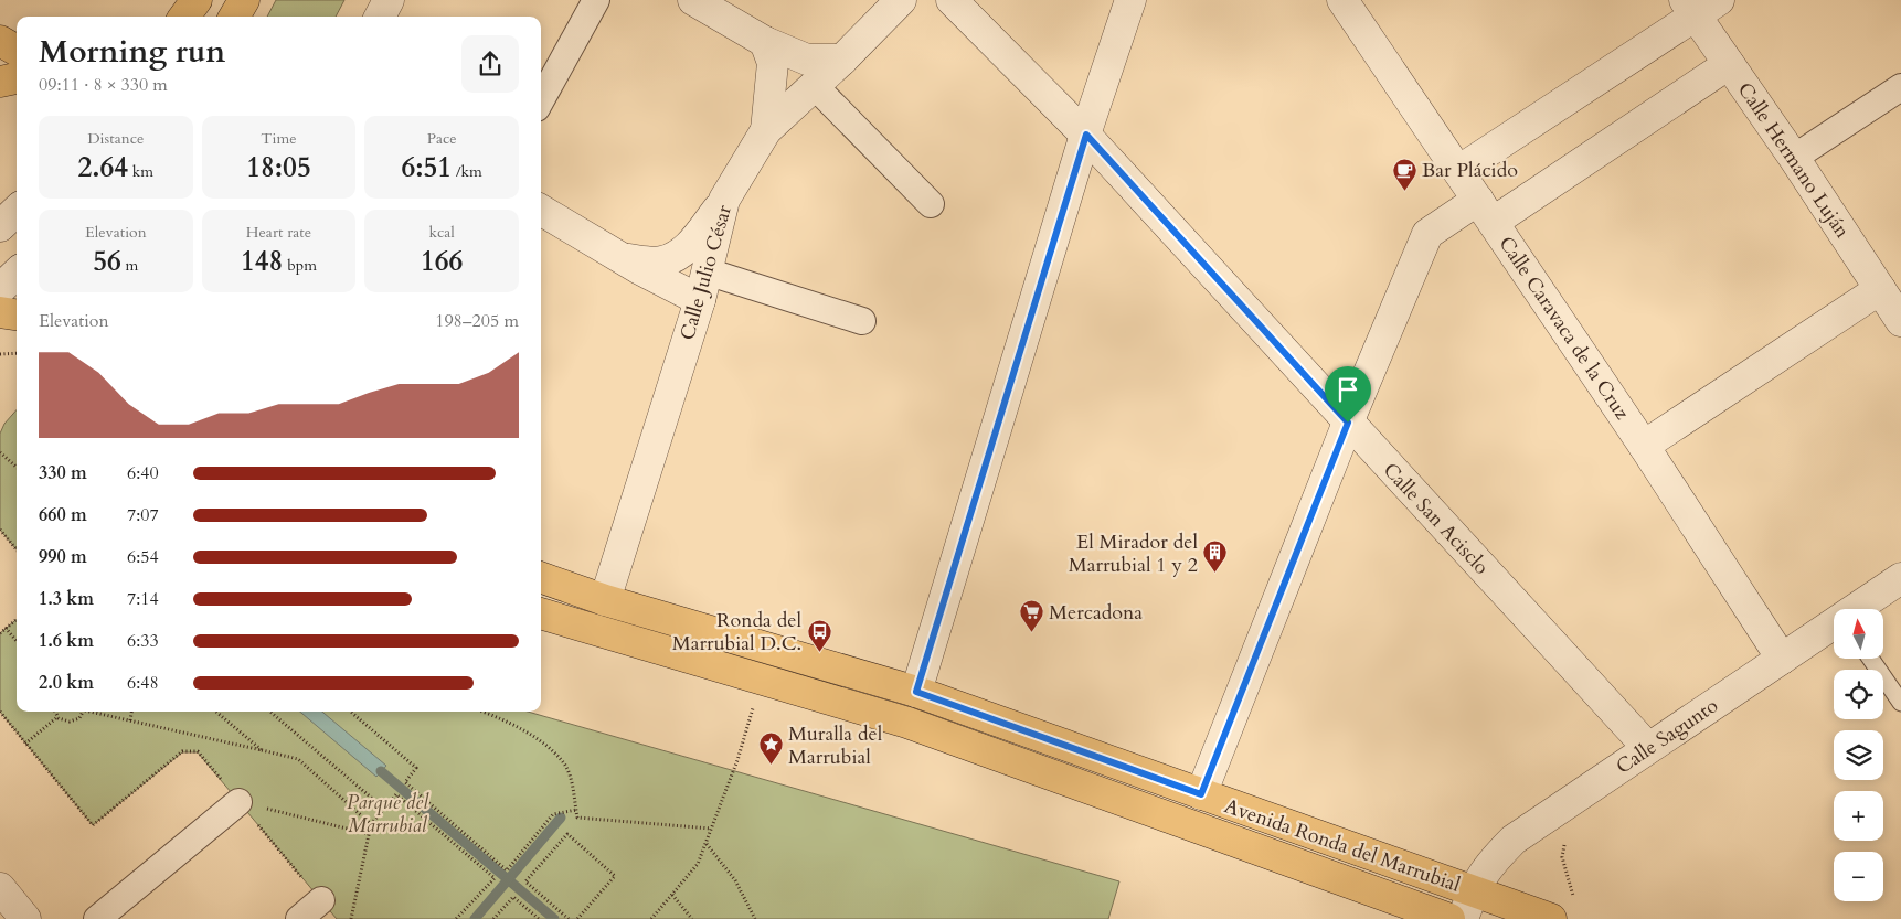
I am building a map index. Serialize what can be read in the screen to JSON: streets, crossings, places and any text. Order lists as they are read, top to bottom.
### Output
{
  "streets": {
    "main road": ["Avenida Ronda del Marrubial"],
    "street": [
      "Calle Hermano Luján",
      "Calle Julio César",
      "Calle Caravaca de la Cruz",
      "Calle San Acisclo",
      "Calle Sagunto"
    ]
  },
  "crossings": [
    ["Calle Julio César", "Avenida Ronda del Marrubial"],
    ["Calle Caravaca de la Cruz", "Calle Sagunto"],
    ["Calle San Acisclo", "Calle Sagunto"],
    ["Calle Sagunto", "Avenida Ronda del Marrubial"]
  ],
  "parks": ["Parque del Marrubial"],
  "places": {
    "cafe": ["Bar Plácido"],
    "building": ["El Mirador del Marrubial 1 y 2"],
    "supermarket": ["Mercadona"],
    "bus stop": ["Ronda del Marrubial D.C."],
    "place": ["Muralla del Marrubial"]
  },
  "north": "top",
  "page": {
    "heading": ["Morning run", "09:11 · 8 × 330 m"],
    "stats": [
      ["Distance", "2.64 km"],
      ["Time", "18:05"],
      ["Pace", "6:51 /km"],
      ["Elevation", "56 m"],
      ["Heart rate", "148 bpm"],
      ["kcal", "166"]
    ],
    "chart": ["Elevation", "198–205 m"],
    "list": [
      {
        "name": "330 m",
        "note": "6:40"
      },
      {
        "name": "660 m",
        "note": "7:07"
      },
      {
        "name": "990 m",
        "note": "6:54"
      },
      {
        "name": "1.3 km",
        "note": "7:14"
      },
      {
        "name": "1.6 km",
        "note": "6:33"
      },
      {
        "name": "2.0 km",
        "note": "6:48"
      }
    ],
    "map_buttons": ["+", "−"]
  }
}
